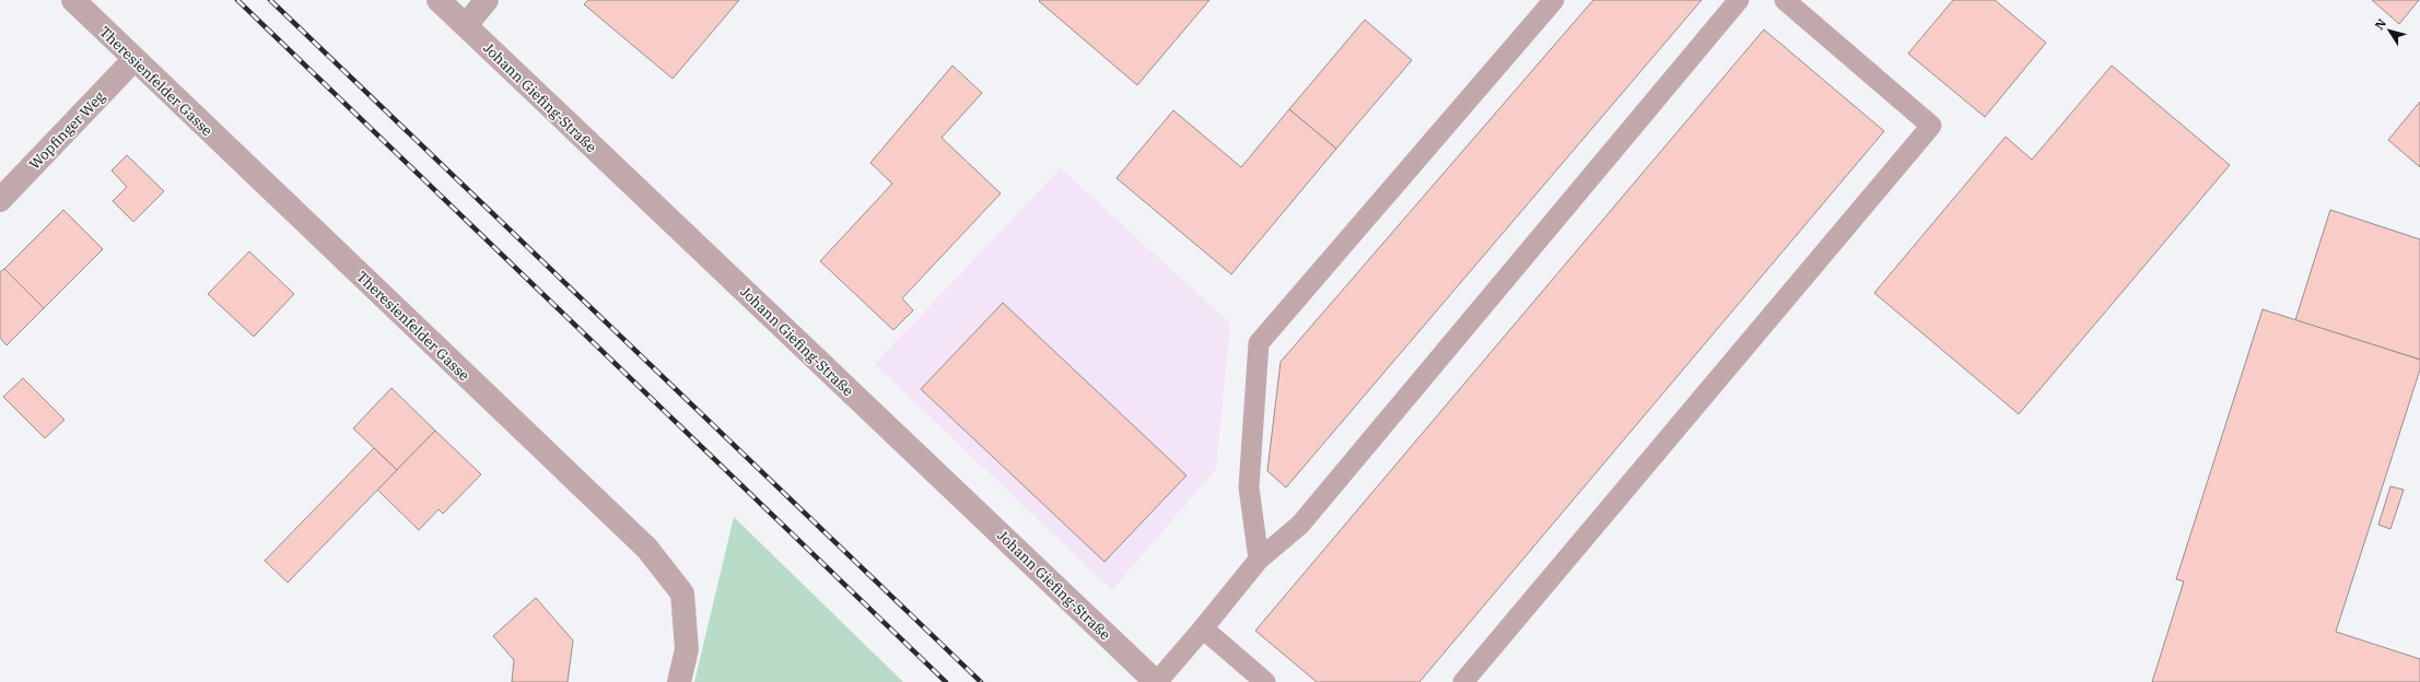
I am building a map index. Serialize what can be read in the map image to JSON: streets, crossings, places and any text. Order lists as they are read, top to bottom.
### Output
{
  "streets": {
    "street": ["Theresienfelder Gasse", "Johann Giefing-Straße", "Wopfinger Weg"]
  },
  "crossings": [
    ["Theresienfelder Gasse", "Wopfinger Weg"]
  ],
  "north": "top left"
}
